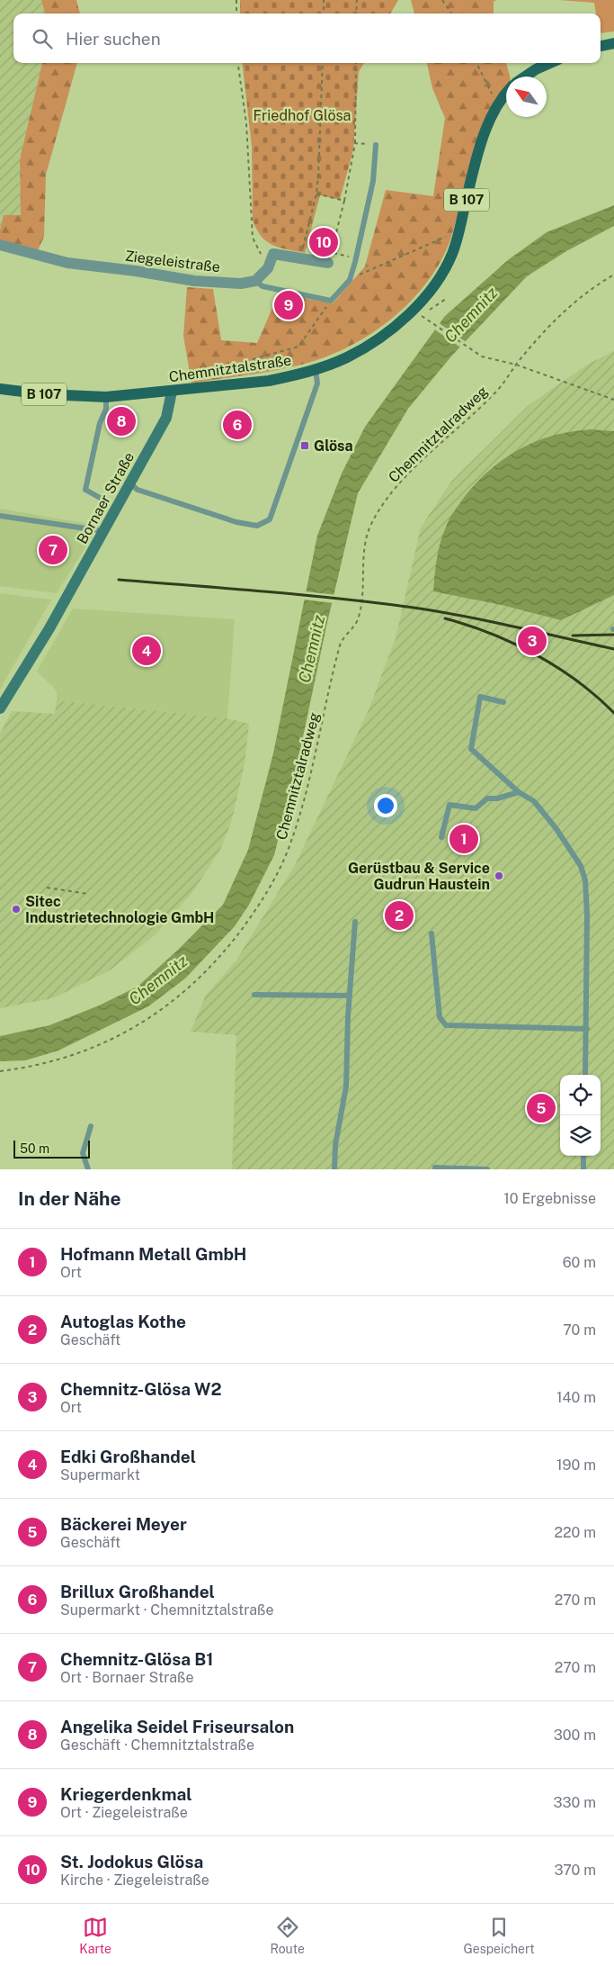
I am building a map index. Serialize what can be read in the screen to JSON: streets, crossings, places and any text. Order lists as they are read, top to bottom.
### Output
{
  "streets": {
    "main road": ["B 107", "Chemnitztalstraße", "Bornaer Straße"],
    "street": ["Ziegeleistraße"],
    "path": ["Chemnitztalradweg"]
  },
  "crossings": [
    ["Chemnitztalstraße", "Bornaer Straße"]
  ],
  "water": ["Chemnitz"],
  "parks": ["Friedhof Glösa"],
  "places": {
    "transit": ["Glösa"],
    "other": ["Gerüstbau & Service Gudrun Haustein", "Sitec Industrietechnologie GmbH"]
  },
  "scale_bar": "50 m",
  "north": "top left",
  "page": {
    "search": "Hier suchen",
    "pins": [
      "10",
      "9",
      "8",
      "6",
      "7",
      "3",
      "4",
      "1",
      "2",
      "5"
    ],
    "scale": "50 m",
    "heading": ["In der Nähe", "10 Ergebnisse"],
    "list": [
      {
        "mark": "1",
        "name": "Hofmann Metall GmbH",
        "note": "Ort",
        "value": "60 m"
      },
      {
        "mark": "2",
        "name": "Autoglas Kothe",
        "note": "Geschäft",
        "value": "70 m"
      },
      {
        "mark": "3",
        "name": "Chemnitz-Glösa W2",
        "note": "Ort",
        "value": "140 m"
      },
      {
        "mark": "4",
        "name": "Edki Großhandel",
        "note": "Supermarkt",
        "value": "190 m"
      },
      {
        "mark": "5",
        "name": "Bäckerei Meyer",
        "note": "Geschäft",
        "value": "220 m"
      },
      {
        "mark": "6",
        "name": "Brillux Großhandel",
        "note": "Supermarkt · Chemnitztalstraße",
        "value": "270 m"
      },
      {
        "mark": "7",
        "name": "Chemnitz-Glösa B1",
        "note": "Ort · Bornaer Straße",
        "value": "270 m"
      },
      {
        "mark": "8",
        "name": "Angelika Seidel Friseursalon",
        "note": "Geschäft · Chemnitztalstraße",
        "value": "300 m"
      },
      {
        "mark": "9",
        "name": "Kriegerdenkmal",
        "note": "Ort · Ziegeleistraße",
        "value": "330 m"
      },
      {
        "mark": "10",
        "name": "St. Jodokus Glösa",
        "note": "Kirche · Ziegeleistraße",
        "value": "370 m"
      }
    ],
    "nav": ["Karte", "Route", "Gespeichert"]
  }
}
